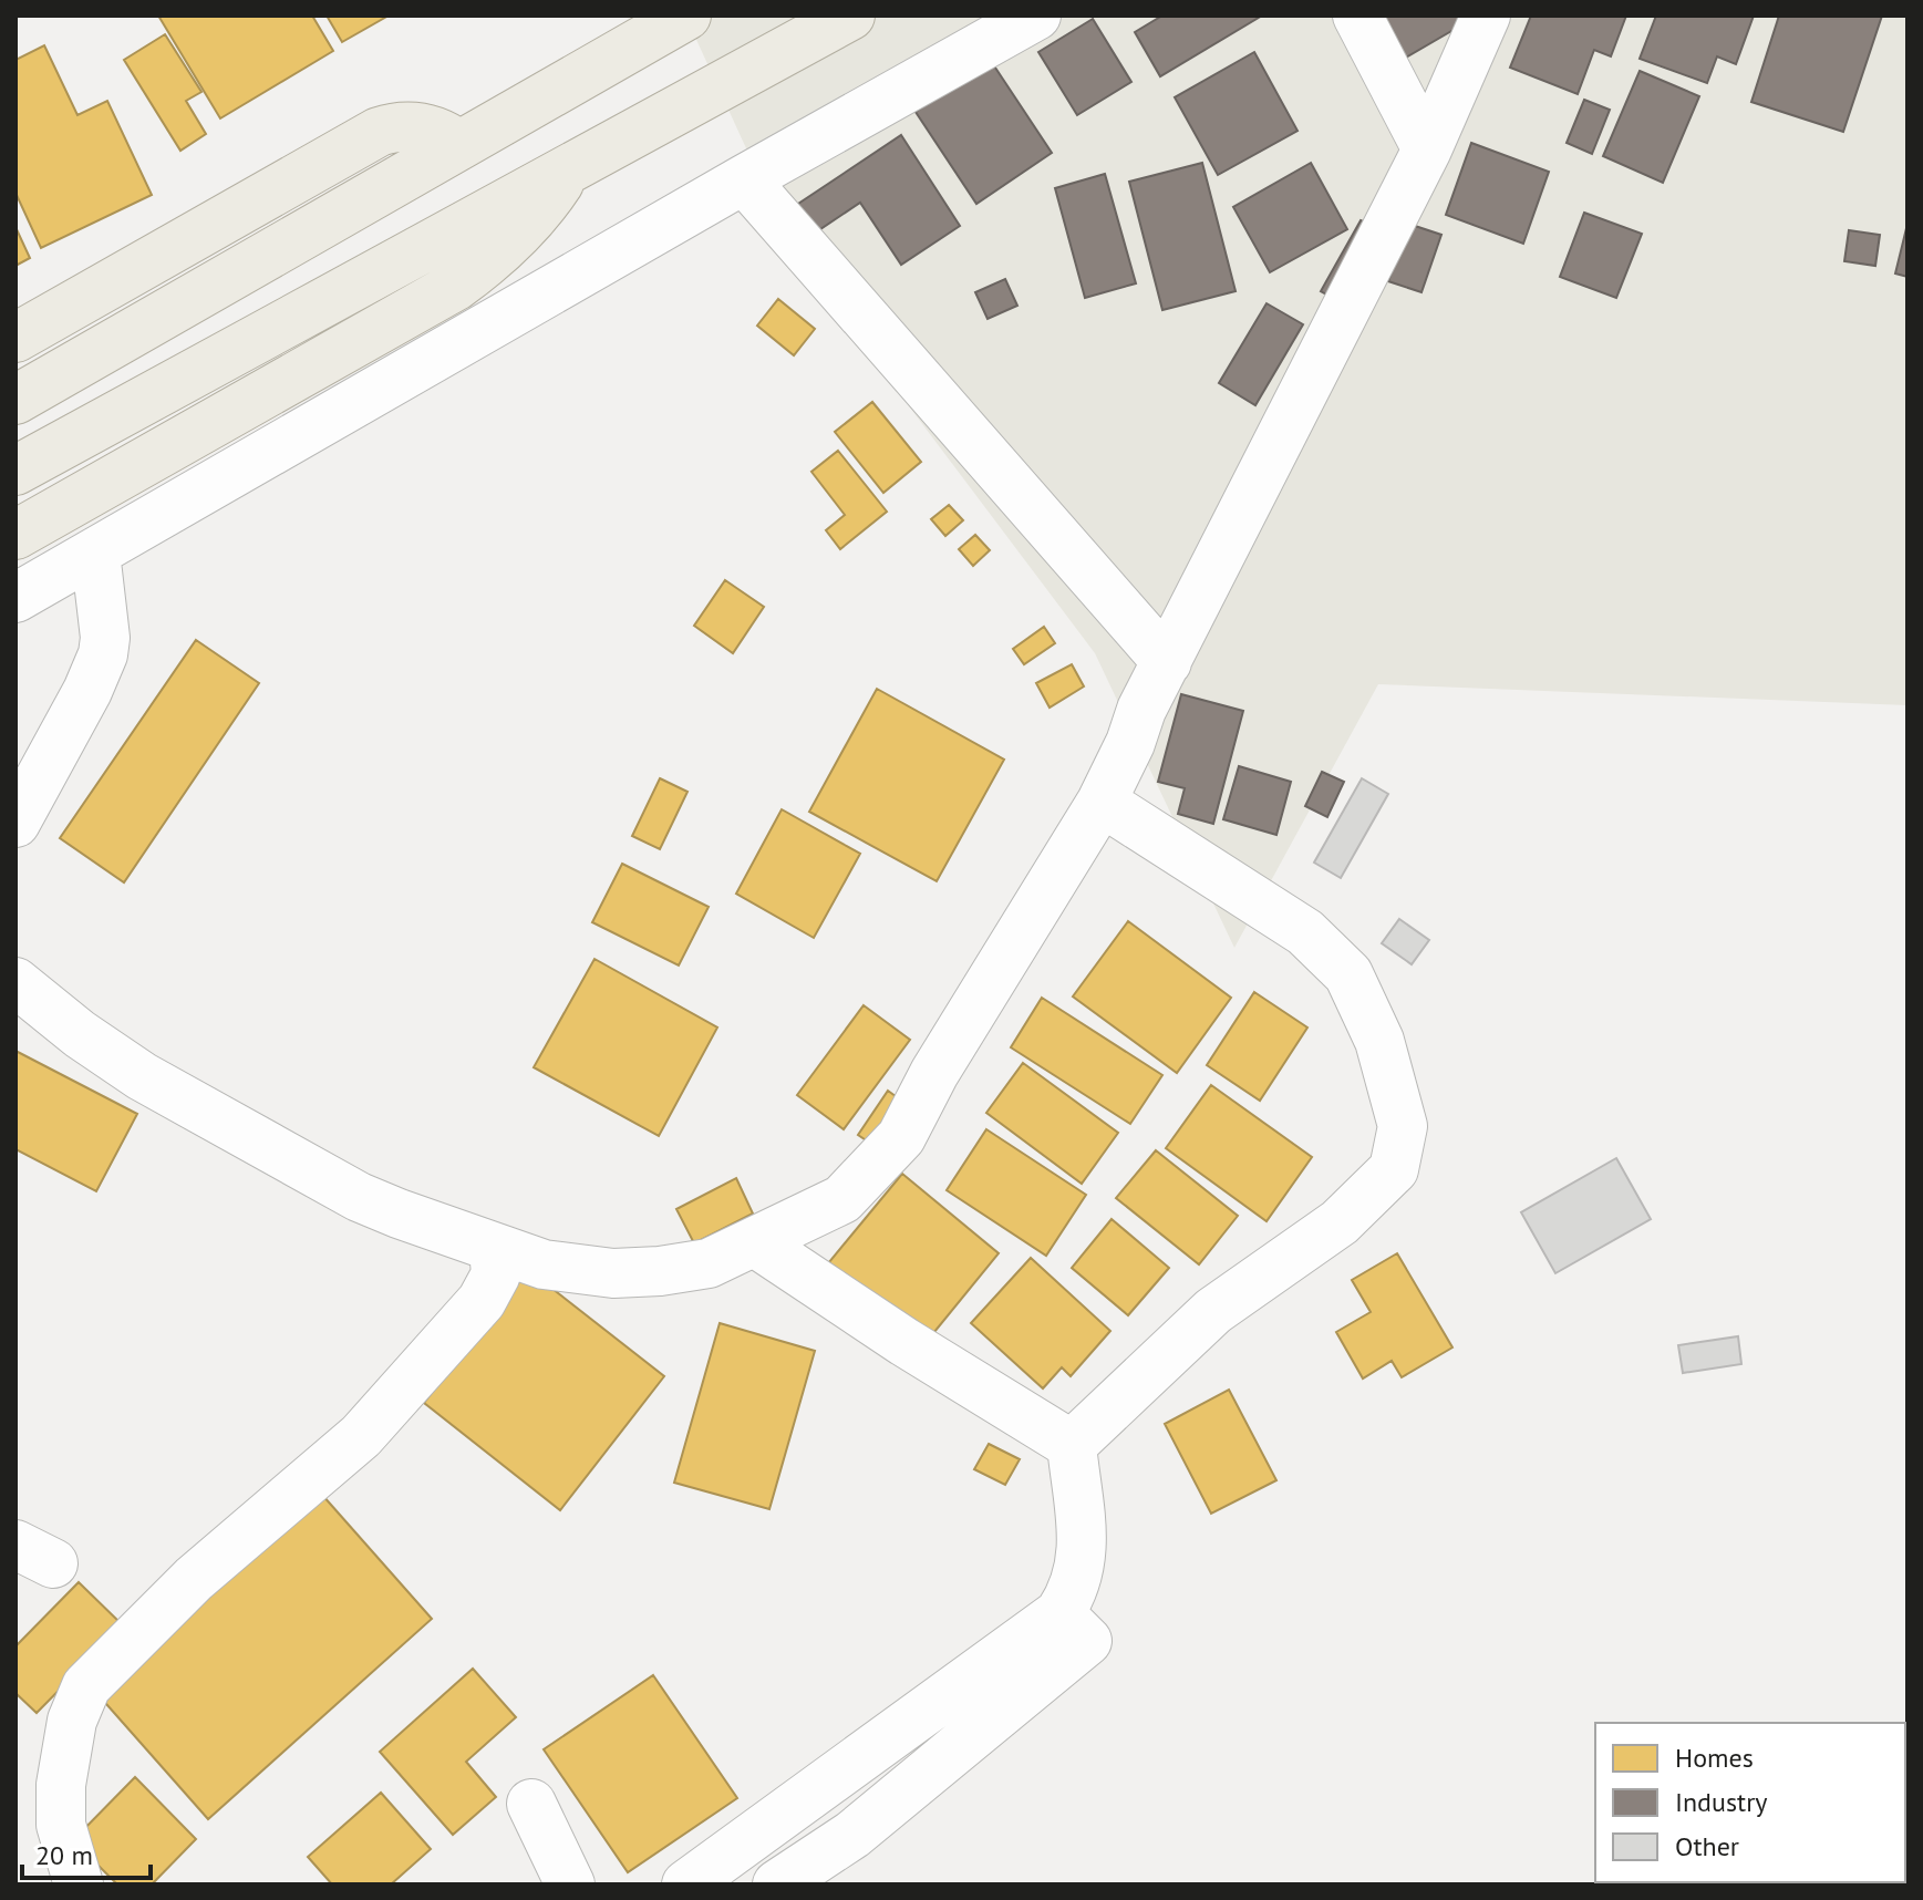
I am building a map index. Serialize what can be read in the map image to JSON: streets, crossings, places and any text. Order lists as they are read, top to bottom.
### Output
{
  "legend": ["Homes", "Industry", "Other"],
  "scale_bar": "20 m"
}
